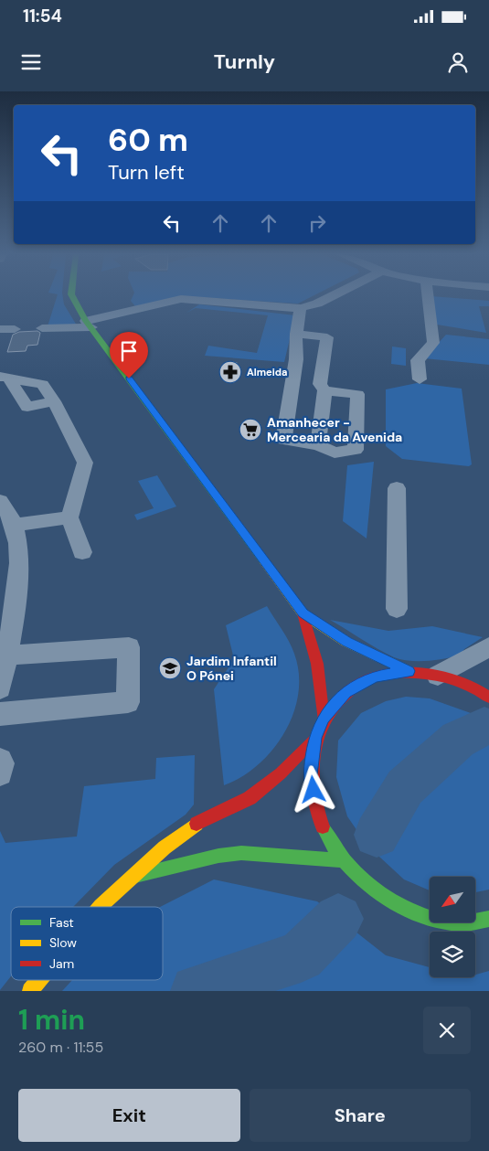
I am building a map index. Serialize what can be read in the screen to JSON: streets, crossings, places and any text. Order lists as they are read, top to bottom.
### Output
{
  "places": {
    "pharmacy": ["Almeida"],
    "supermarket": ["Amanhecer - Mercearia da Avenida"],
    "school or university": ["Jardim Infantil O Pónei"]
  },
  "legend": ["Fast", "Slow", "Jam"],
  "north": "bottom left",
  "page": {
    "status": "11:54",
    "header": "Turnly",
    "turn": ["60 m", "Turn left"],
    "heading": ["1 min", "260 m · 11:55"],
    "buttons": ["Exit", "Share"]
  }
}
